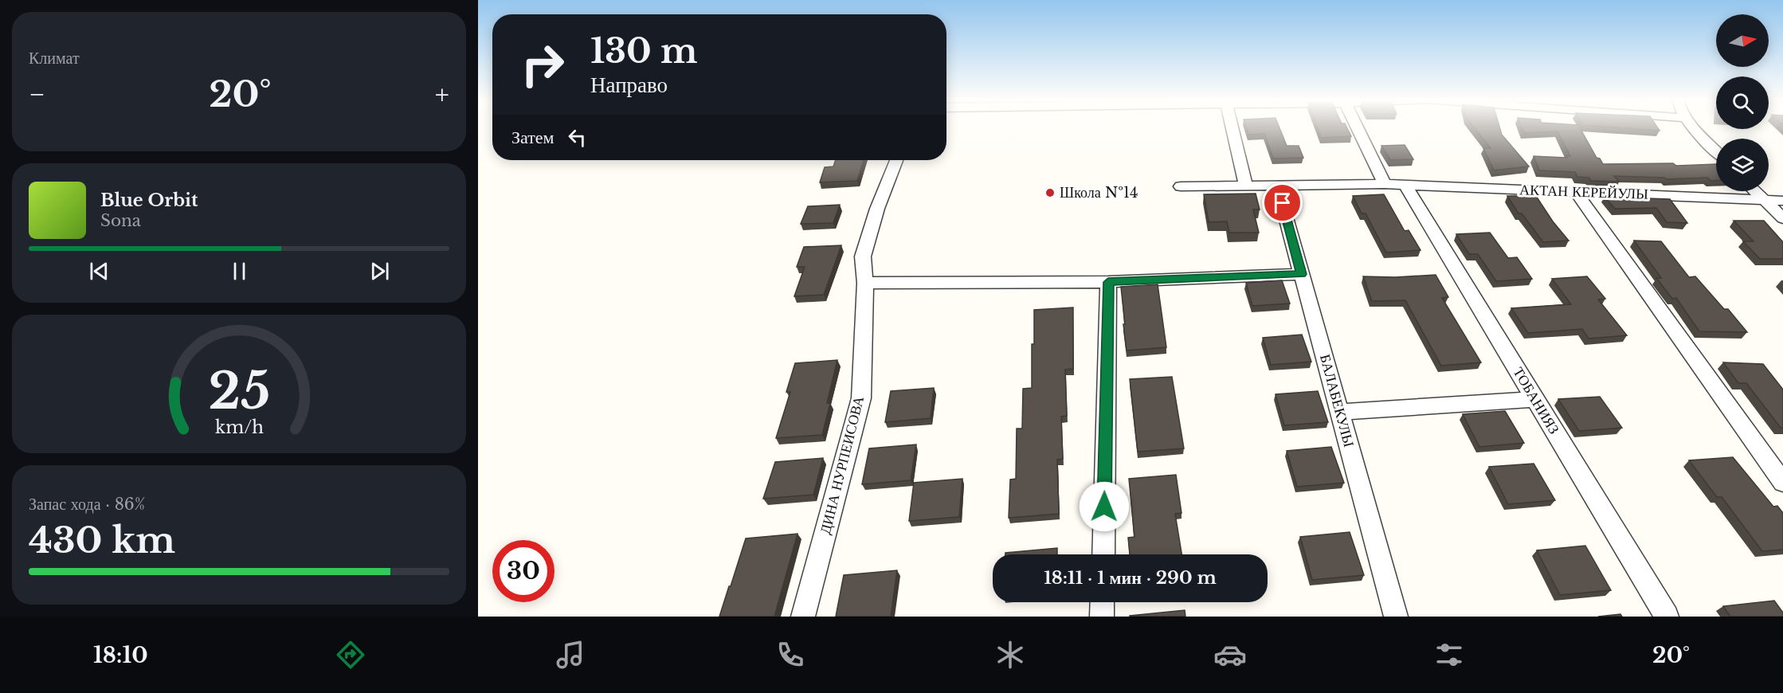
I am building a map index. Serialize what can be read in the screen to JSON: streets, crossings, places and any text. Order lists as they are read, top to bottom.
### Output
{
  "streets": {
    "street": [
      "АКТАН КЕРЕЙУЛЫ",
      "БАЛАБЕКУЛЫ",
      "ТОБАНИЯЗ",
      "ДИНА НУРПЕИСОВА"
    ]
  },
  "crossings": [
    ["АКТАН КЕРЕЙУЛЫ", "БАЛАБЕКУЛЫ"],
    ["АКТАН КЕРЕЙУЛЫ", "ТОБАНИЯЗ"]
  ],
  "places": ["Школа №14"],
  "north": "right",
  "page": {
    "tile": [
      "Климат",
      ["Запас хода · 86%", "430 km"]
    ],
    "turn": ["130 m", "Направо"],
    "heat": ["−", "20°", "+"],
    "then": "Затем",
    "song": ["Blue Orbit", "Sona"],
    "limit": "30",
    "trip": "18:11 · 1 мин · 290 m",
    "tabs": ["18:10", "20°"],
    "gauge": ["25", "km/h"]
  }
}
